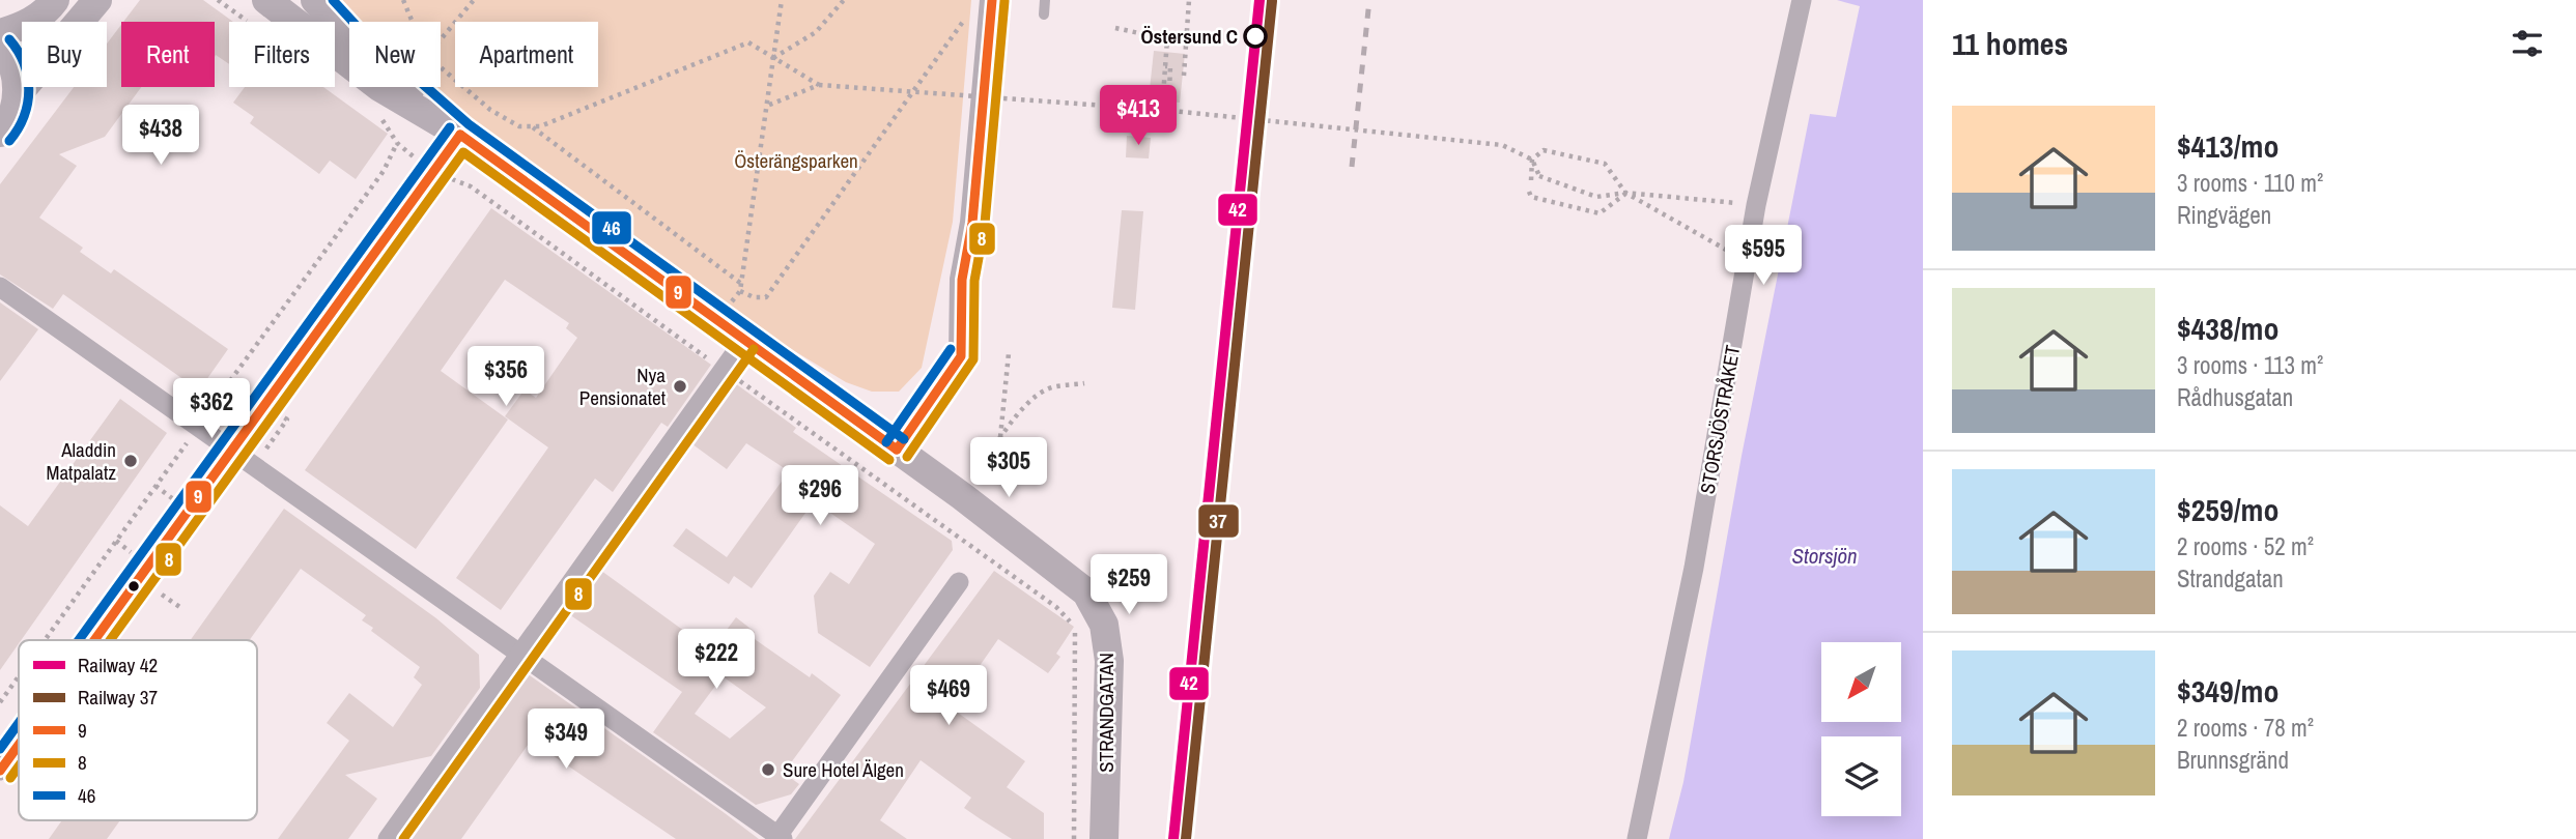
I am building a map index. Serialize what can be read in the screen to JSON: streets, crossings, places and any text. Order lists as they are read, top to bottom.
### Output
{
  "streets": {
    "main road": ["STRANDGATAN"],
    "street": ["STORSJÖSTRÅKET"]
  },
  "water": ["Storsjön"],
  "parks": ["Österängsparken"],
  "places": [
    "Östersund C",
    "Nya Pensionatet",
    "Aladdin Matpalatz",
    "Sure Hotel Älgen"
  ],
  "lines": [
    "rail line 42",
    "transit line 9",
    "transit line 46",
    "rail line 37",
    "transit line 8"
  ],
  "legend": [
    "Railway 42",
    "Railway 37",
    "9",
    "8",
    "46"
  ],
  "north": "bottom left",
  "page": {
    "heading": "11 homes",
    "chip": [
      "Buy",
      "Rent",
      "Filters",
      "New",
      "Apartment"
    ],
    "price": [
      "$413",
      "$438",
      "$595",
      "$356",
      "$362",
      "$305",
      "$296",
      "$259",
      "$222",
      "$469",
      "$349"
    ],
    "list": [
      {
        "name": "$413/mo",
        "note": "3 rooms · 110 m² · Ringvägen"
      },
      {
        "name": "$438/mo",
        "note": "3 rooms · 113 m² · Rådhusgatan"
      },
      {
        "name": "$259/mo",
        "note": "2 rooms · 52 m² · Strandgatan"
      },
      {
        "name": "$349/mo",
        "note": "2 rooms · 78 m² · Brunnsgränd"
      }
    ]
  }
}
